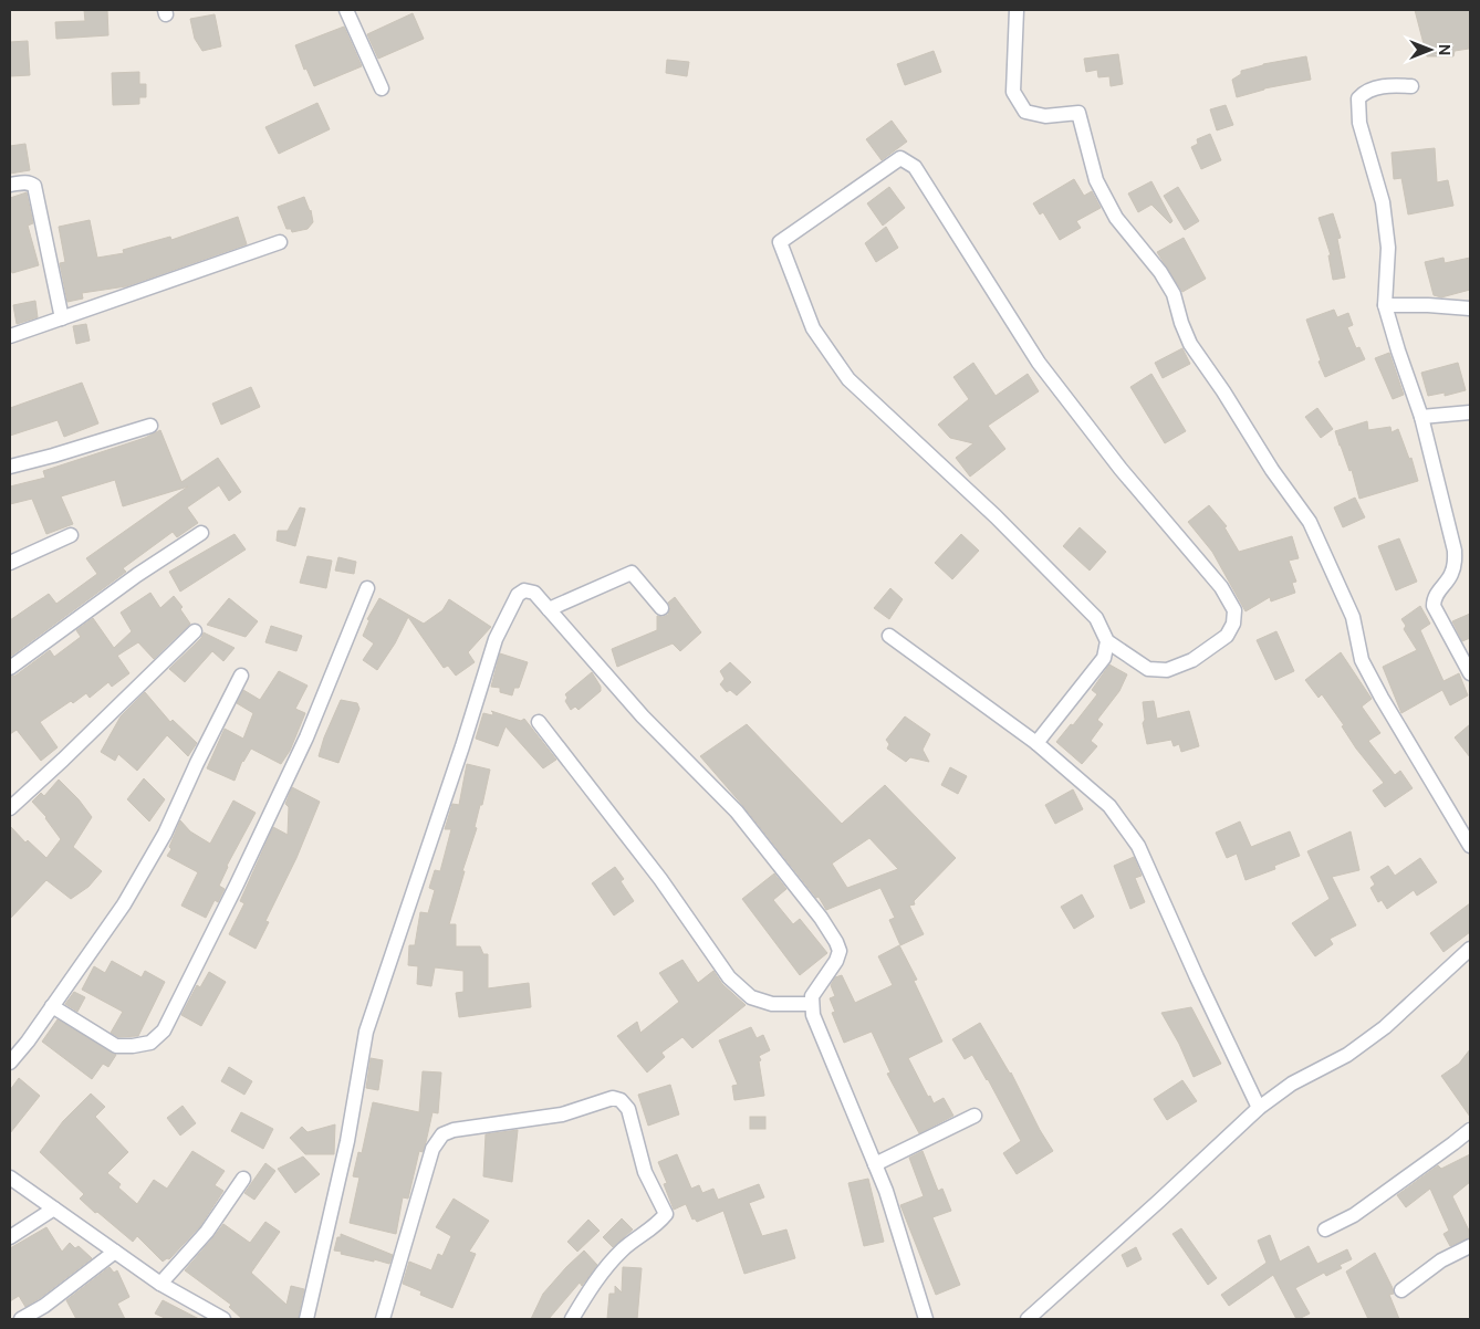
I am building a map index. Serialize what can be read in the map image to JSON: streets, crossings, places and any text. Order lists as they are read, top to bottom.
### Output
{
  "north": "right"
}
